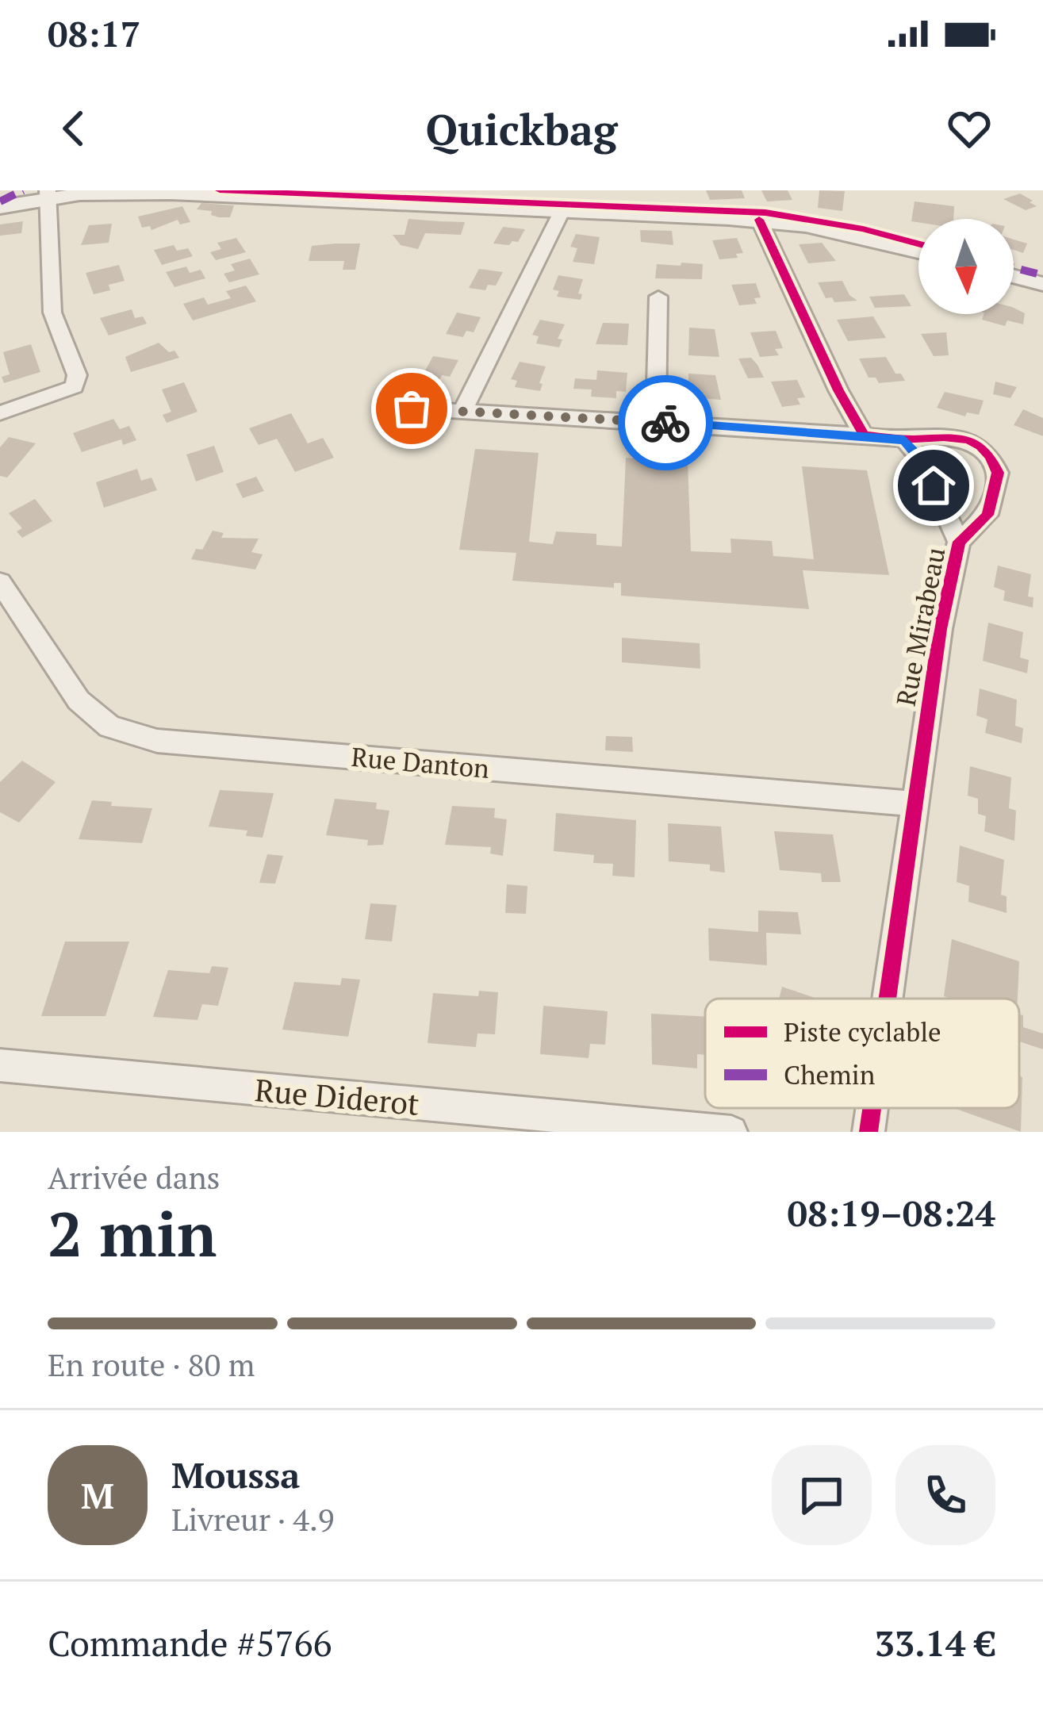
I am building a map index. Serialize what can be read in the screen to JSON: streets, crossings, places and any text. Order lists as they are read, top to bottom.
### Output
{
  "streets": {
    "street": ["Rue Mirabeau", "Rue Danton", "Rue Diderot"]
  },
  "crossings": [
    ["Rue Mirabeau", "Rue Danton"]
  ],
  "legend": ["Piste cyclable", "Chemin"],
  "north": "bottom",
  "page": {
    "status": "08:17",
    "header": "Quickbag",
    "heading": ["2 min", "Arrivée dans", "08:19–08:24"],
    "panel": [
      "Moussa",
      "Livreur · 4.9",
      "Commande #5766",
      "33.14 €"
    ],
    "bar": "En route · 80 m",
    "round": "M"
  }
}
